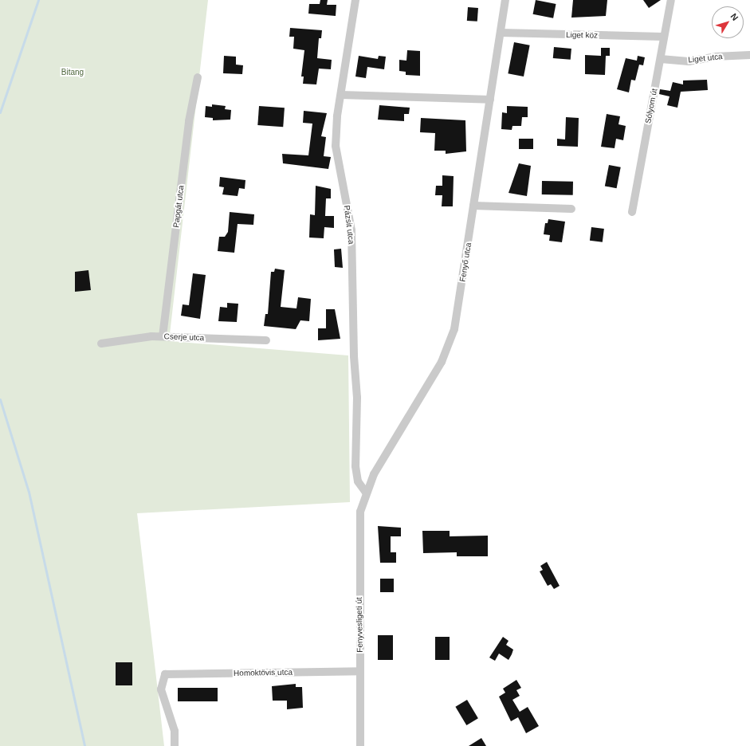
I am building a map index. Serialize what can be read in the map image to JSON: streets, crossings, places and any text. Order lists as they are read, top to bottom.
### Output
{
  "streets": {
    "street": [
      "Liget köz",
      "Liget utca",
      "Sólyom út",
      "Papgát utca",
      "Pázsit utca",
      "Fenyő utca",
      "Cserje utca",
      "Fenyvesligeti út",
      "Homoktövis utca"
    ]
  },
  "crossings": [
    ["Liget köz", "Sólyom út"],
    ["Liget köz", "Fenyő utca"],
    ["Liget utca", "Sólyom út"],
    ["Papgát utca", "Cserje utca"],
    ["Pázsit utca", "Fenyő utca"],
    ["Fenyő utca", "Fenyvesligeti út"],
    ["Fenyvesligeti út", "Homoktövis utca"]
  ],
  "parks": ["Bitang"],
  "north": "top right"
}
